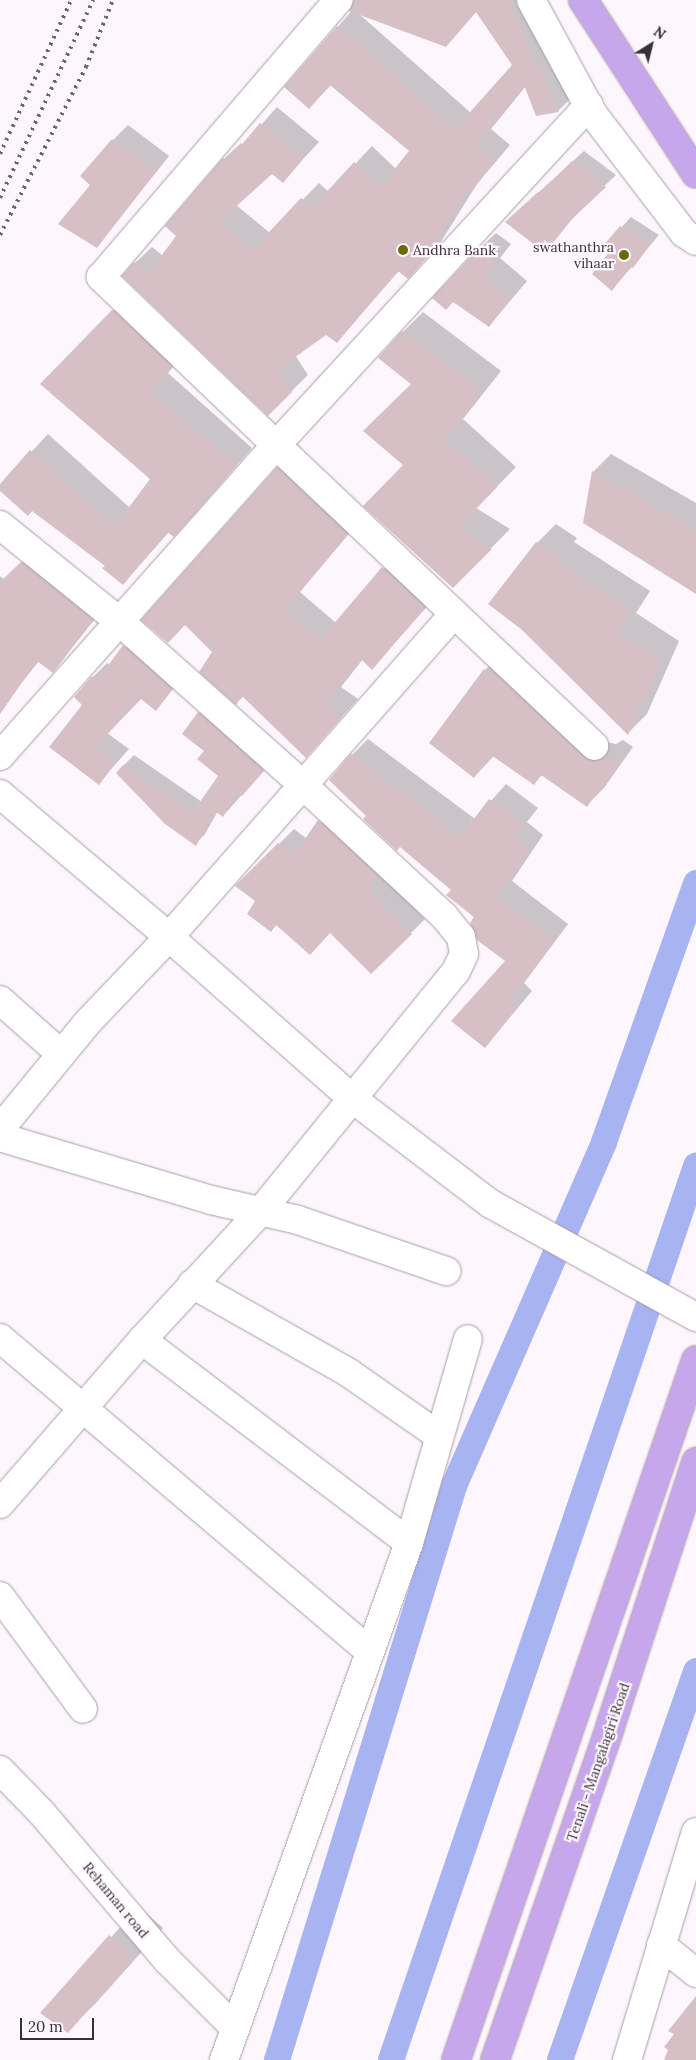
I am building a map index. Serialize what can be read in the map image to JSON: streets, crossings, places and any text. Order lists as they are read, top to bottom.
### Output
{
  "streets": {
    "main road": ["Tenali - Mangalagiri Road"],
    "street": ["Rehaman road"]
  },
  "places": ["Andhra Bank", "swathanthra vihaar"],
  "scale_bar": "20 m",
  "north": "top right"
}
